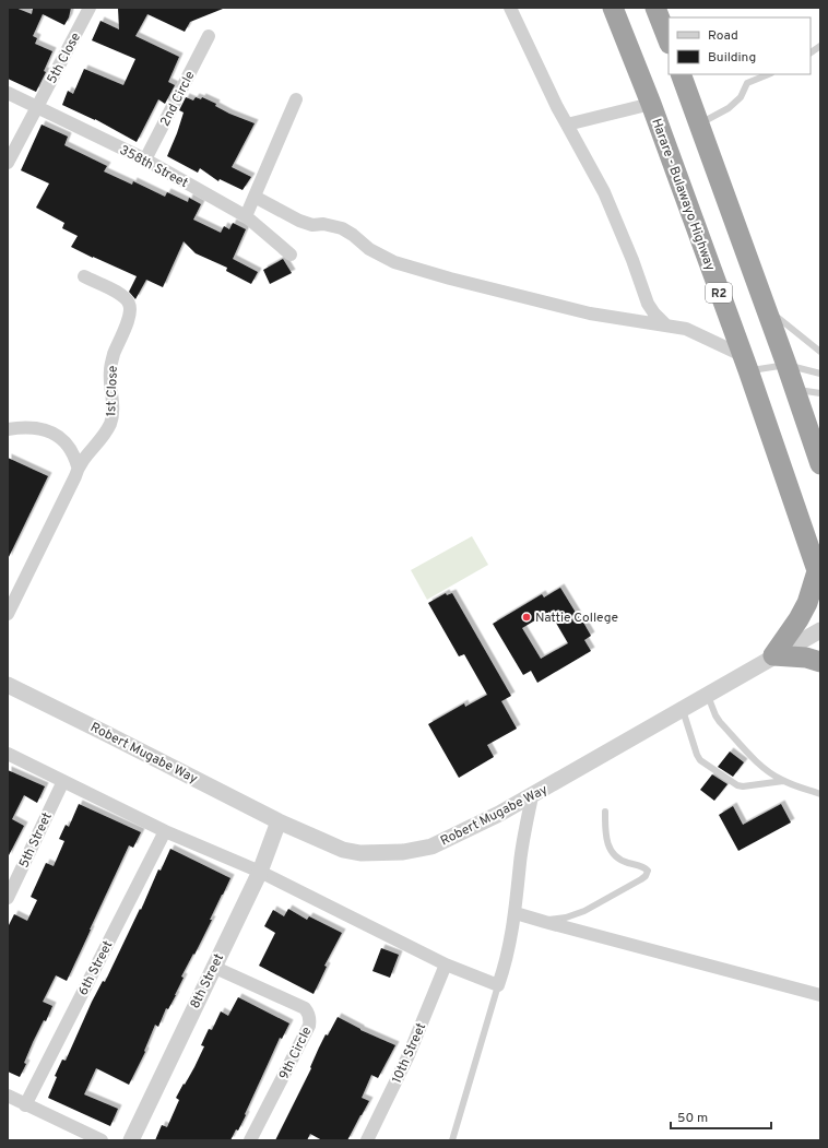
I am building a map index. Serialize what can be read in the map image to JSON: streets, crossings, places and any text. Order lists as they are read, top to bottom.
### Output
{
  "streets": {
    "highway": ["Harare - Bulawayo Highway", "R2"],
    "street": [
      "5th Close",
      "2nd Circle",
      "358th Street",
      "1st Close",
      "Robert Mugabe Way",
      "5th Street",
      "6th Street",
      "8th Street",
      "9th Circle",
      "10th Street"
    ]
  },
  "crossings": [
    ["5th Close", "358th Street"],
    ["2nd Circle", "358th Street"],
    ["Robert Mugabe Way", "8th Street"],
    ["8th Street", "9th Circle"]
  ],
  "places": ["Nattie College"],
  "legend": ["Road", "Building"],
  "scale_bar": "50 m"
}
